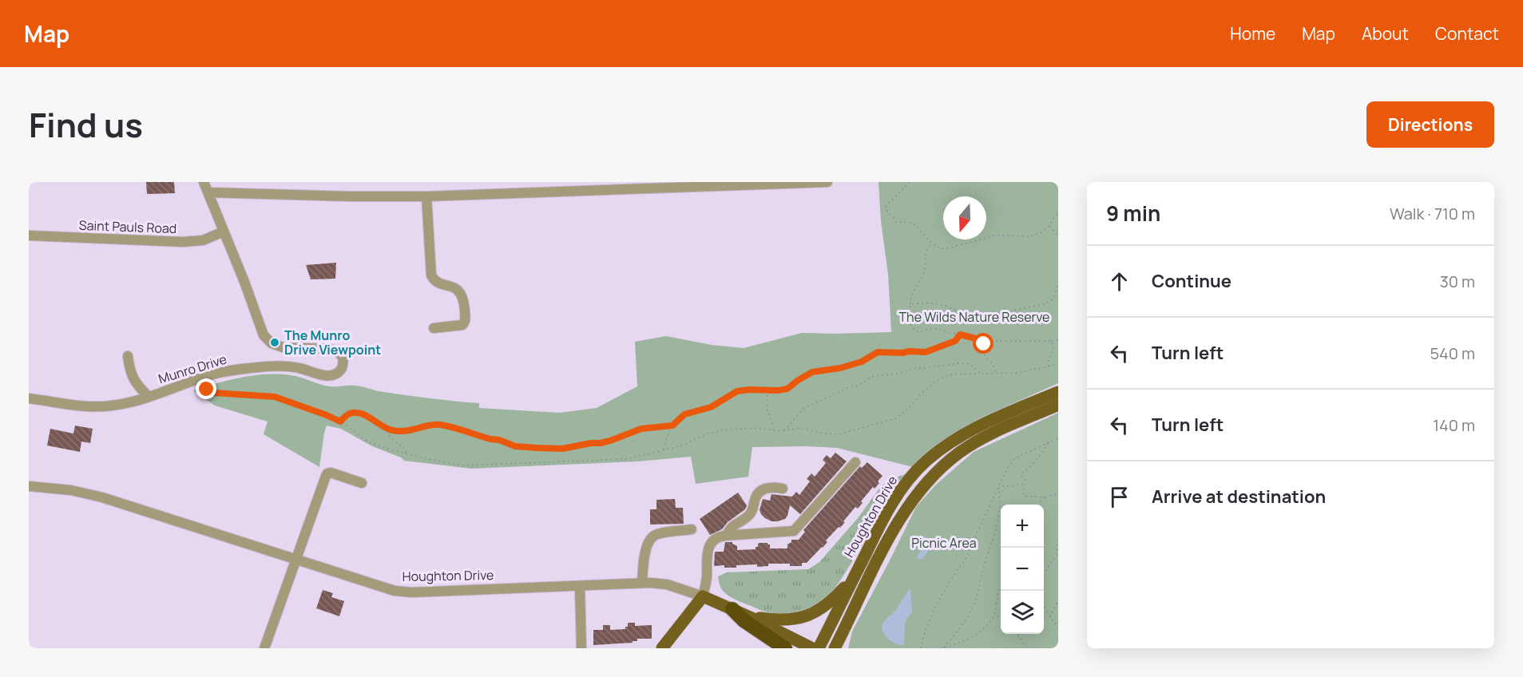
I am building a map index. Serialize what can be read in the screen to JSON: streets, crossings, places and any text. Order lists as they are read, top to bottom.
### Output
{
  "streets": {
    "main road": ["Houghton Drive"],
    "street": ["Saint Pauls Road", "Munro Drive"]
  },
  "crossings": [
    ["Saint Pauls Road", "Munro Drive"]
  ],
  "parks": ["The Wilds Nature Reserve", "Picnic Area"],
  "places": ["The Munro Drive Viewpoint"],
  "north": "bottom",
  "page": {
    "header": "Map",
    "nav": [
      "Home",
      "Map",
      "About",
      "Contact"
    ],
    "title": "Find us",
    "buttons": "Directions",
    "heading": ["9 min", "Walk · 710 m"],
    "list": [
      ["Continue", "30 m"],
      ["Turn left", "540 m"],
      ["Turn left", "140 m"],
      "Arrive at destination"
    ],
    "map_buttons": ["+", "−"]
  }
}
